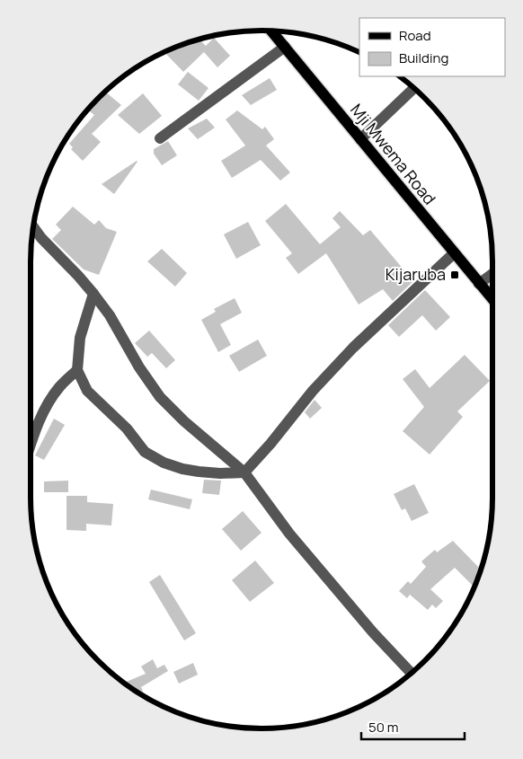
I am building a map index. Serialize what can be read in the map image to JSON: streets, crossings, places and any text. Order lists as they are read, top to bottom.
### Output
{
  "streets": {
    "main road": ["Mji Mwema Road"]
  },
  "places": {
    "transit": ["Kijaruba"]
  },
  "legend": ["Road", "Building"],
  "scale_bar": "50 m"
}
